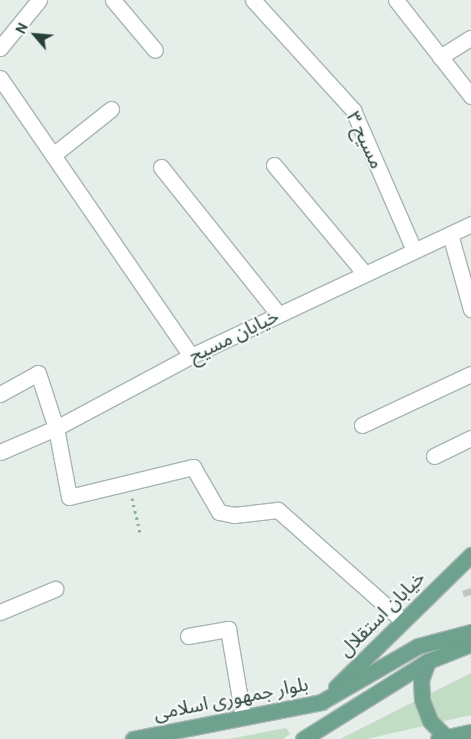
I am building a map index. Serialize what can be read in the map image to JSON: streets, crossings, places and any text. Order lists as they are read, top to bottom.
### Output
{
  "streets": {
    "main road": ["خیابان استقلال", "بلوار جمهوری اسلامی"],
    "street": ["مسیح ۳", "خیابان مسیح"]
  },
  "crossings": [
    ["مسیح ۳", "خیابان مسیح"],
    ["خیابان استقلال", "بلوار جمهوری اسلامی"]
  ],
  "north": "top left"
}
